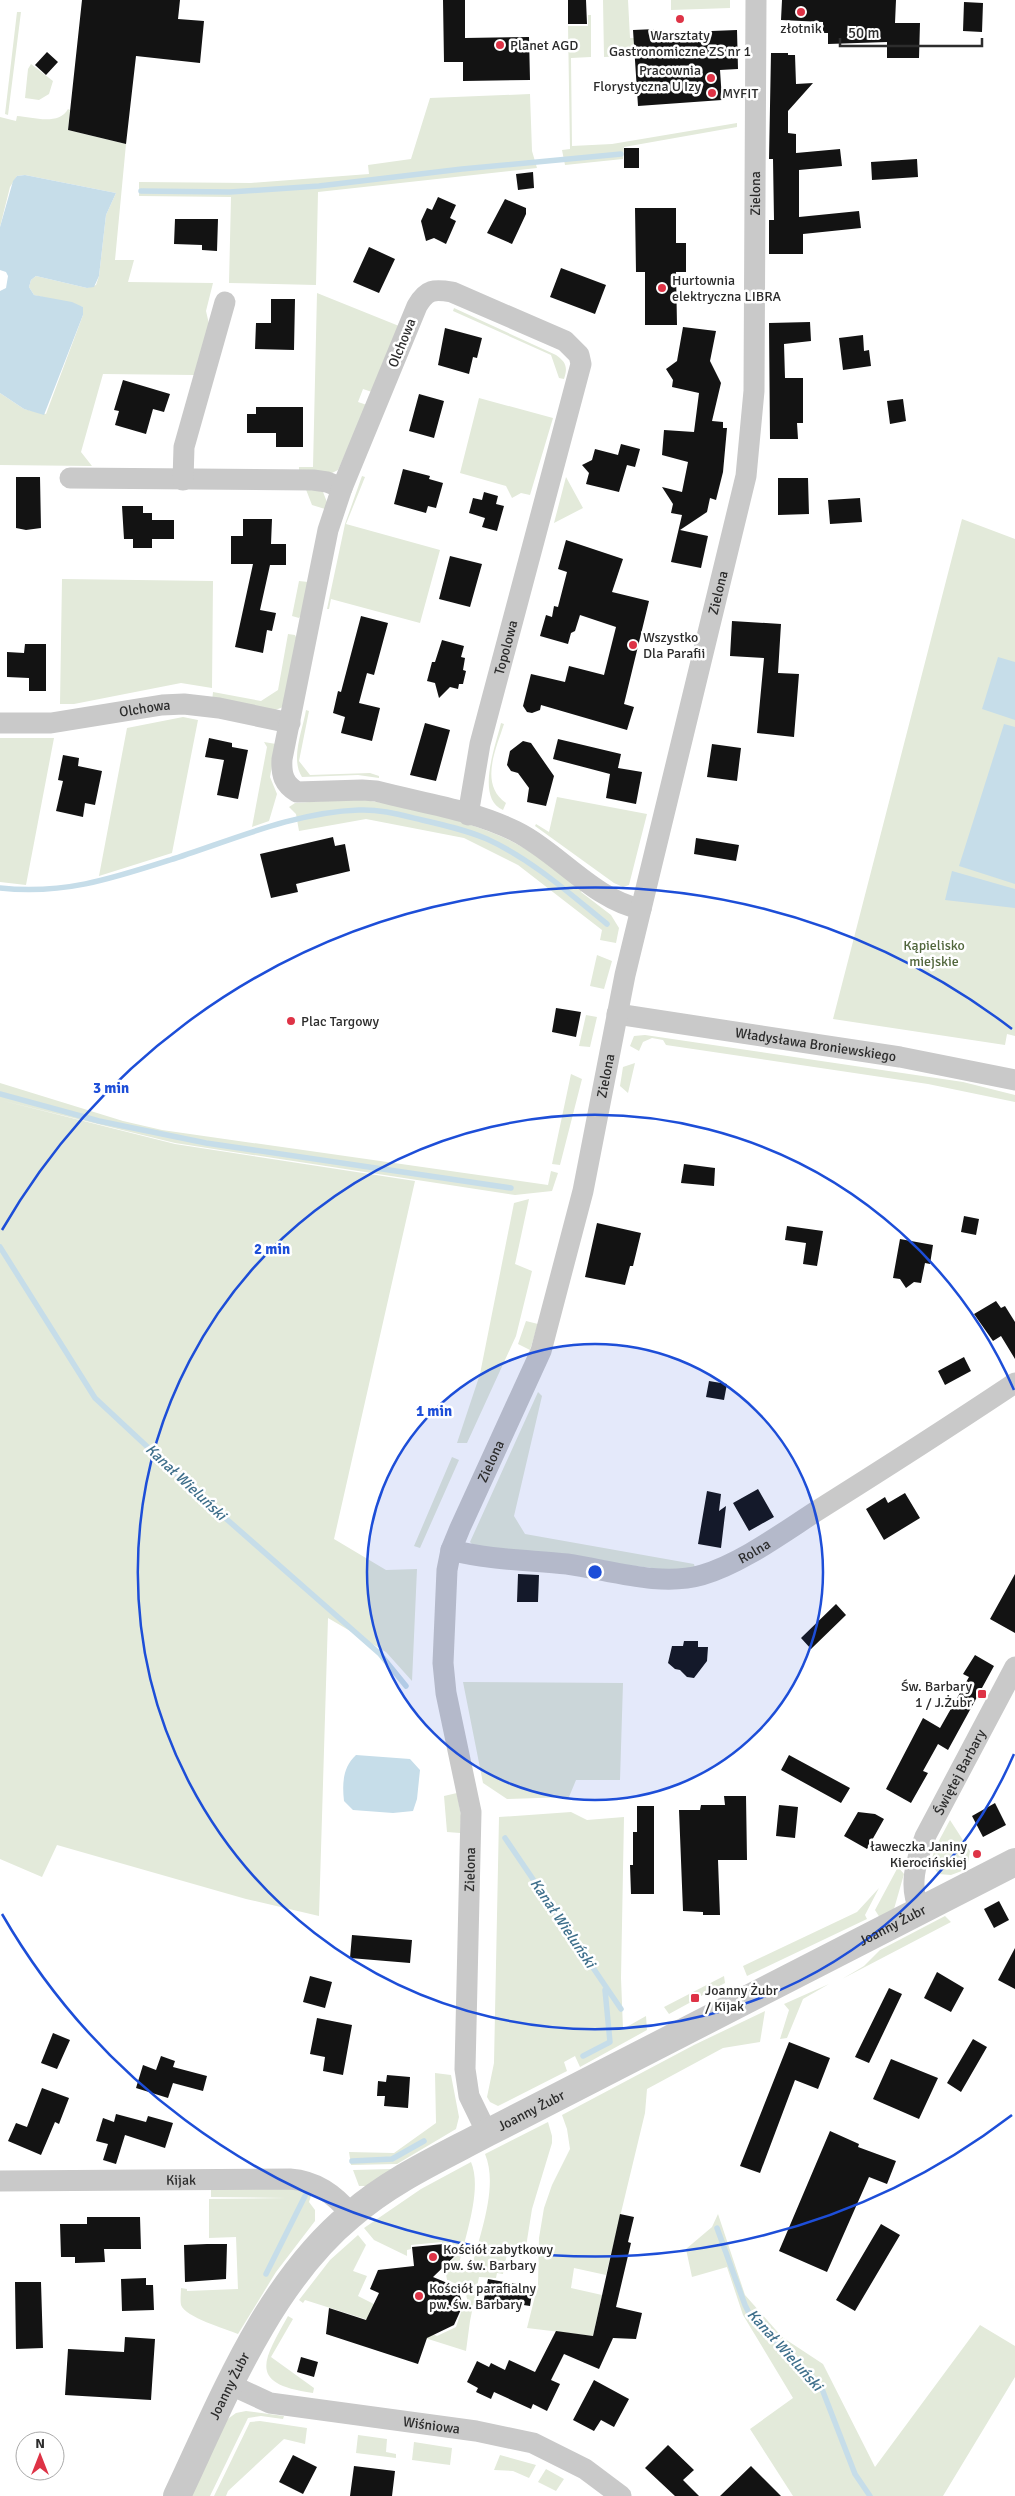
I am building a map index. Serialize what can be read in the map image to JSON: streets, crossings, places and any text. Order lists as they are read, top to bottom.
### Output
{
  "streets": {
    "street": [
      "Zielona",
      "Olchowa",
      "Topolowa",
      "Władysława Broniewskiego",
      "Rolna",
      "Świętej Barbary",
      "Joanny Żubr",
      "Kijak",
      "Wiśniowa"
    ]
  },
  "crossings": [
    ["Zielona", "Władysława Broniewskiego"],
    ["Zielona", "Rolna"],
    ["Zielona", "Joanny Żubr"],
    ["Olchowa", "Topolowa"],
    ["Świętej Barbary", "Joanny Żubr"],
    ["Joanny Żubr", "Kijak"],
    ["Joanny Żubr", "Wiśniowa"]
  ],
  "water": ["Kanał Wieluński"],
  "parks": ["Kąpielisko miejskie"],
  "places": {
    "other": [
      "złotnik",
      "Warsztaty Gastronomiczne ZS nr 1",
      "Planet AGD",
      "Pracownia Florystyczna U Izy",
      "MYFIT",
      "Hurtownia elektryczna LIBRA",
      "Wszystko Dla Parafii",
      "Plac Targowy",
      "ławeczka Janiny Kierocińskiej",
      "Kościół zabytkowy pw. św. Barbary",
      "Kościół parafialny pw. św. Barbary"
    ],
    "transit": ["Św. Barbary 1 / J.Żubr", "Joanny Żubr / Kijak"]
  },
  "scale_bar": "50 m",
  "north": "top",
  "rings": ["3 min", "2 min", "1 min"]
}
